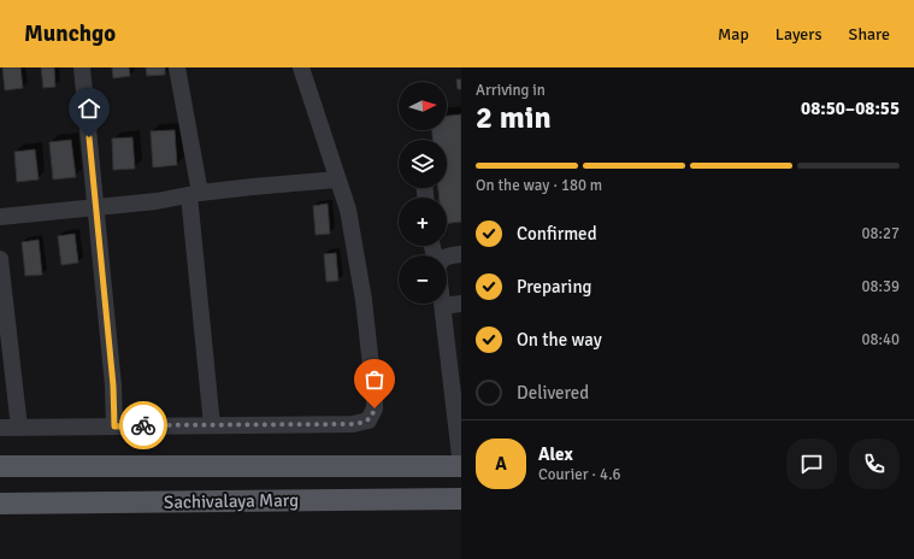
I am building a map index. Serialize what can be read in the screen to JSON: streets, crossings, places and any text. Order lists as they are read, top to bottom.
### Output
{
  "streets": {
    "main road": ["Sachivalaya Marg"]
  },
  "north": "right",
  "page": {
    "header": "Munchgo",
    "nav": ["Map", "Layers", "Share"],
    "heading": ["2 min", "Arriving in", "08:50–08:55"],
    "panel": ["Alex", "Courier · 4.6"],
    "map_buttons": ["+", "−"],
    "bar": "On the way · 180 m",
    "list": [
      ["Confirmed", "08:27"],
      ["Preparing", "08:39"],
      ["On the way", "08:40"],
      "Delivered"
    ],
    "round": "A"
  }
}
